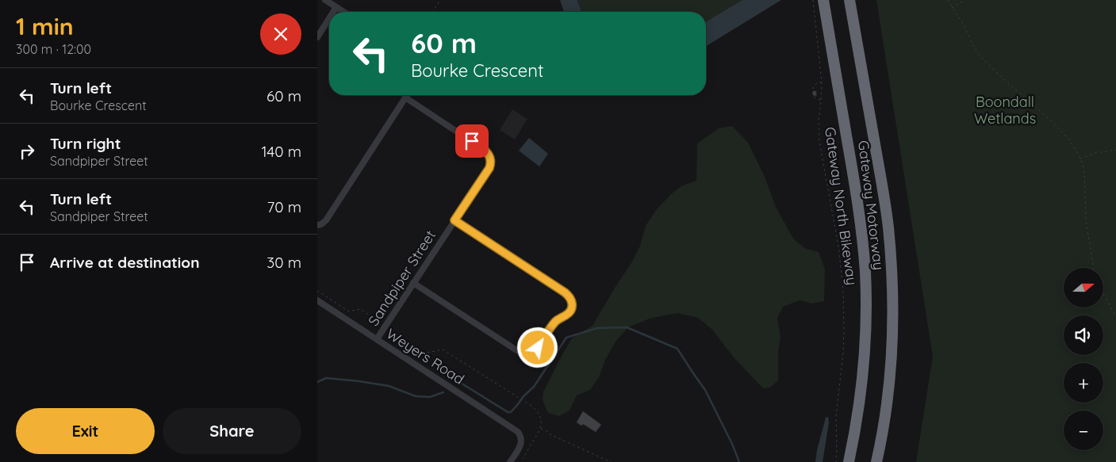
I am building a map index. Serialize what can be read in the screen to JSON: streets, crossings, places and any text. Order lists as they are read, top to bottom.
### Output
{
  "streets": {
    "highway": ["Gateway Motorway"],
    "street": ["Sandpiper Street", "Weyers Road"],
    "path": ["Gateway North Bikeway"]
  },
  "crossings": [
    ["Sandpiper Street", "Weyers Road"]
  ],
  "parks": ["Boondall Wetlands"],
  "north": "right",
  "page": {
    "heading": ["1 min", "300 m · 12:00"],
    "turn": ["60 m", "Bourke Crescent"],
    "list": [
      {
        "name": "Turn left",
        "note": "Bourke Crescent",
        "value": "60 m"
      },
      {
        "name": "Turn right",
        "note": "Sandpiper Street",
        "value": "140 m"
      },
      {
        "name": "Turn left",
        "note": "Sandpiper Street",
        "value": "70 m"
      },
      {
        "name": "Arrive at destination",
        "value": "30 m"
      }
    ],
    "map_buttons": ["+", "−"],
    "buttons": ["Exit", "Share"]
  }
}
